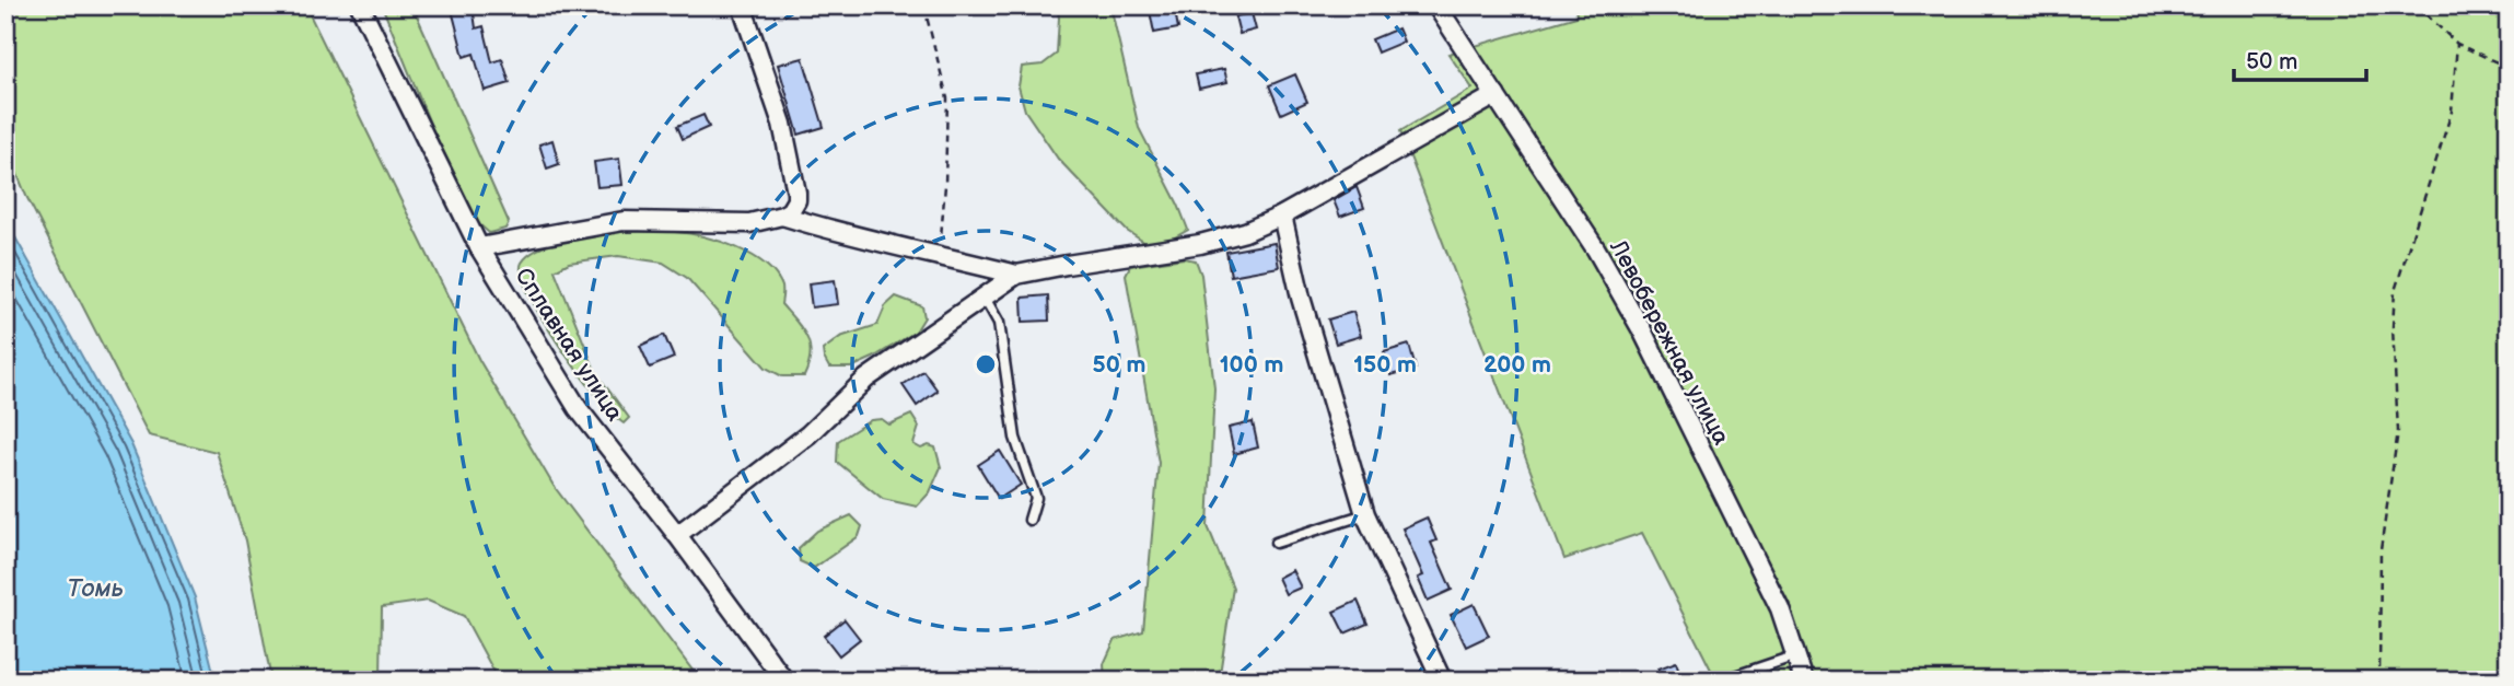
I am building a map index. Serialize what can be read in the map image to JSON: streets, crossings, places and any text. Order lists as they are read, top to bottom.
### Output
{
  "streets": {
    "street": ["Левобережная улица", "Сплавная улица"]
  },
  "water": ["Томь"],
  "scale_bar": "50 m",
  "rings": [
    "50 m",
    "100 m",
    "150 m",
    "200 m"
  ]
}
